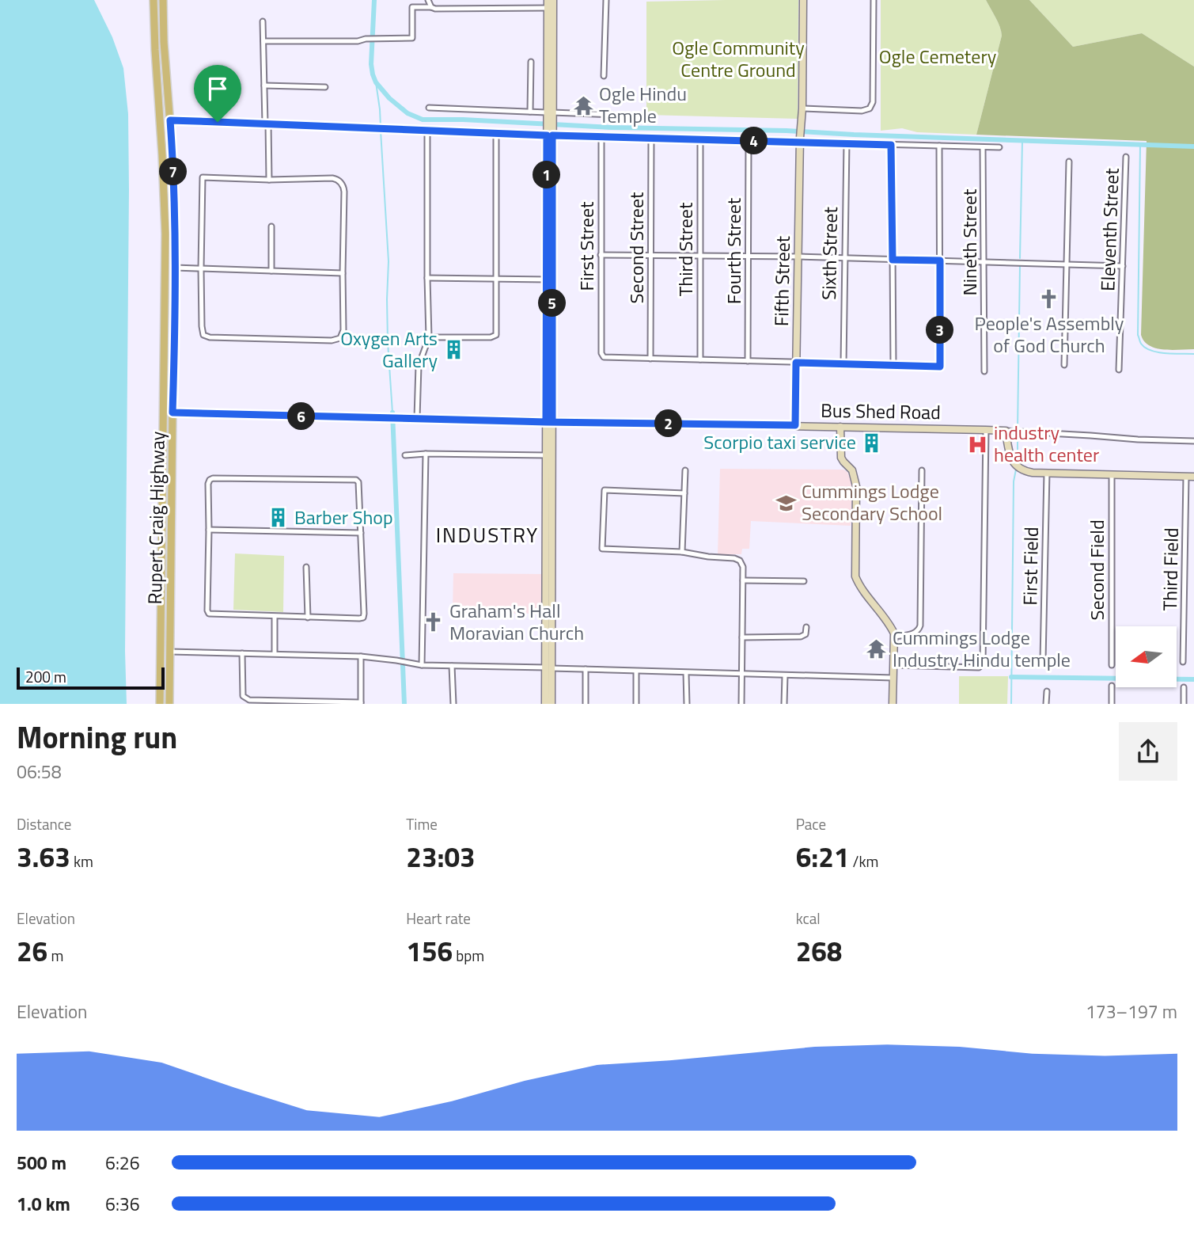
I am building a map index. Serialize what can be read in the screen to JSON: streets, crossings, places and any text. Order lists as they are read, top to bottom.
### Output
{
  "streets": {
    "main road": ["Rupert Craig Highway"],
    "street": [
      "Eleventh Street",
      "Nineth Street",
      "First Street",
      "Second Street",
      "Third Street",
      "Fourth Street",
      "Sixth Street",
      "Fifth Street",
      "Bus Shed Road",
      "First Field",
      "Third Field",
      "Second Field"
    ]
  },
  "crossings": [
    ["First Street", "Second Street"],
    ["Fifth Street", "Bus Shed Road"],
    ["Bus Shed Road", "Rupert Craig Highway"]
  ],
  "districts": ["INDUSTRY"],
  "parks": ["Ogle Community Centre Ground", "Ogle Cemetery"],
  "places": {
    "temple": ["Ogle Hindu Temple", "Cummings Lodge Industry Hindu temple"],
    "church": ["People's Assembly of God Church", "Graham's Hall Moravian Church"],
    "building": ["Oxygen Arts Gallery", "Scorpio taxi service", "Barber Shop"],
    "hospital": ["industry health center"],
    "school or university": ["Cummings Lodge Secondary School"]
  },
  "scale_bar": "200 m",
  "north": "left",
  "page": {
    "pins": [
      "4",
      "7",
      "1",
      "5",
      "3",
      "6",
      "2"
    ],
    "scale": "200 m",
    "heading": ["Morning run", "06:58"],
    "stats": [
      ["Distance", "3.63 km"],
      ["Time", "23:03"],
      ["Pace", "6:21 /km"],
      ["Elevation", "26 m"],
      ["Heart rate", "156 bpm"],
      ["kcal", "268"]
    ],
    "chart": ["Elevation", "173–197 m"],
    "list": [
      {
        "name": "500 m",
        "note": "6:26"
      },
      {
        "name": "1.0 km",
        "note": "6:36"
      }
    ]
  }
}
